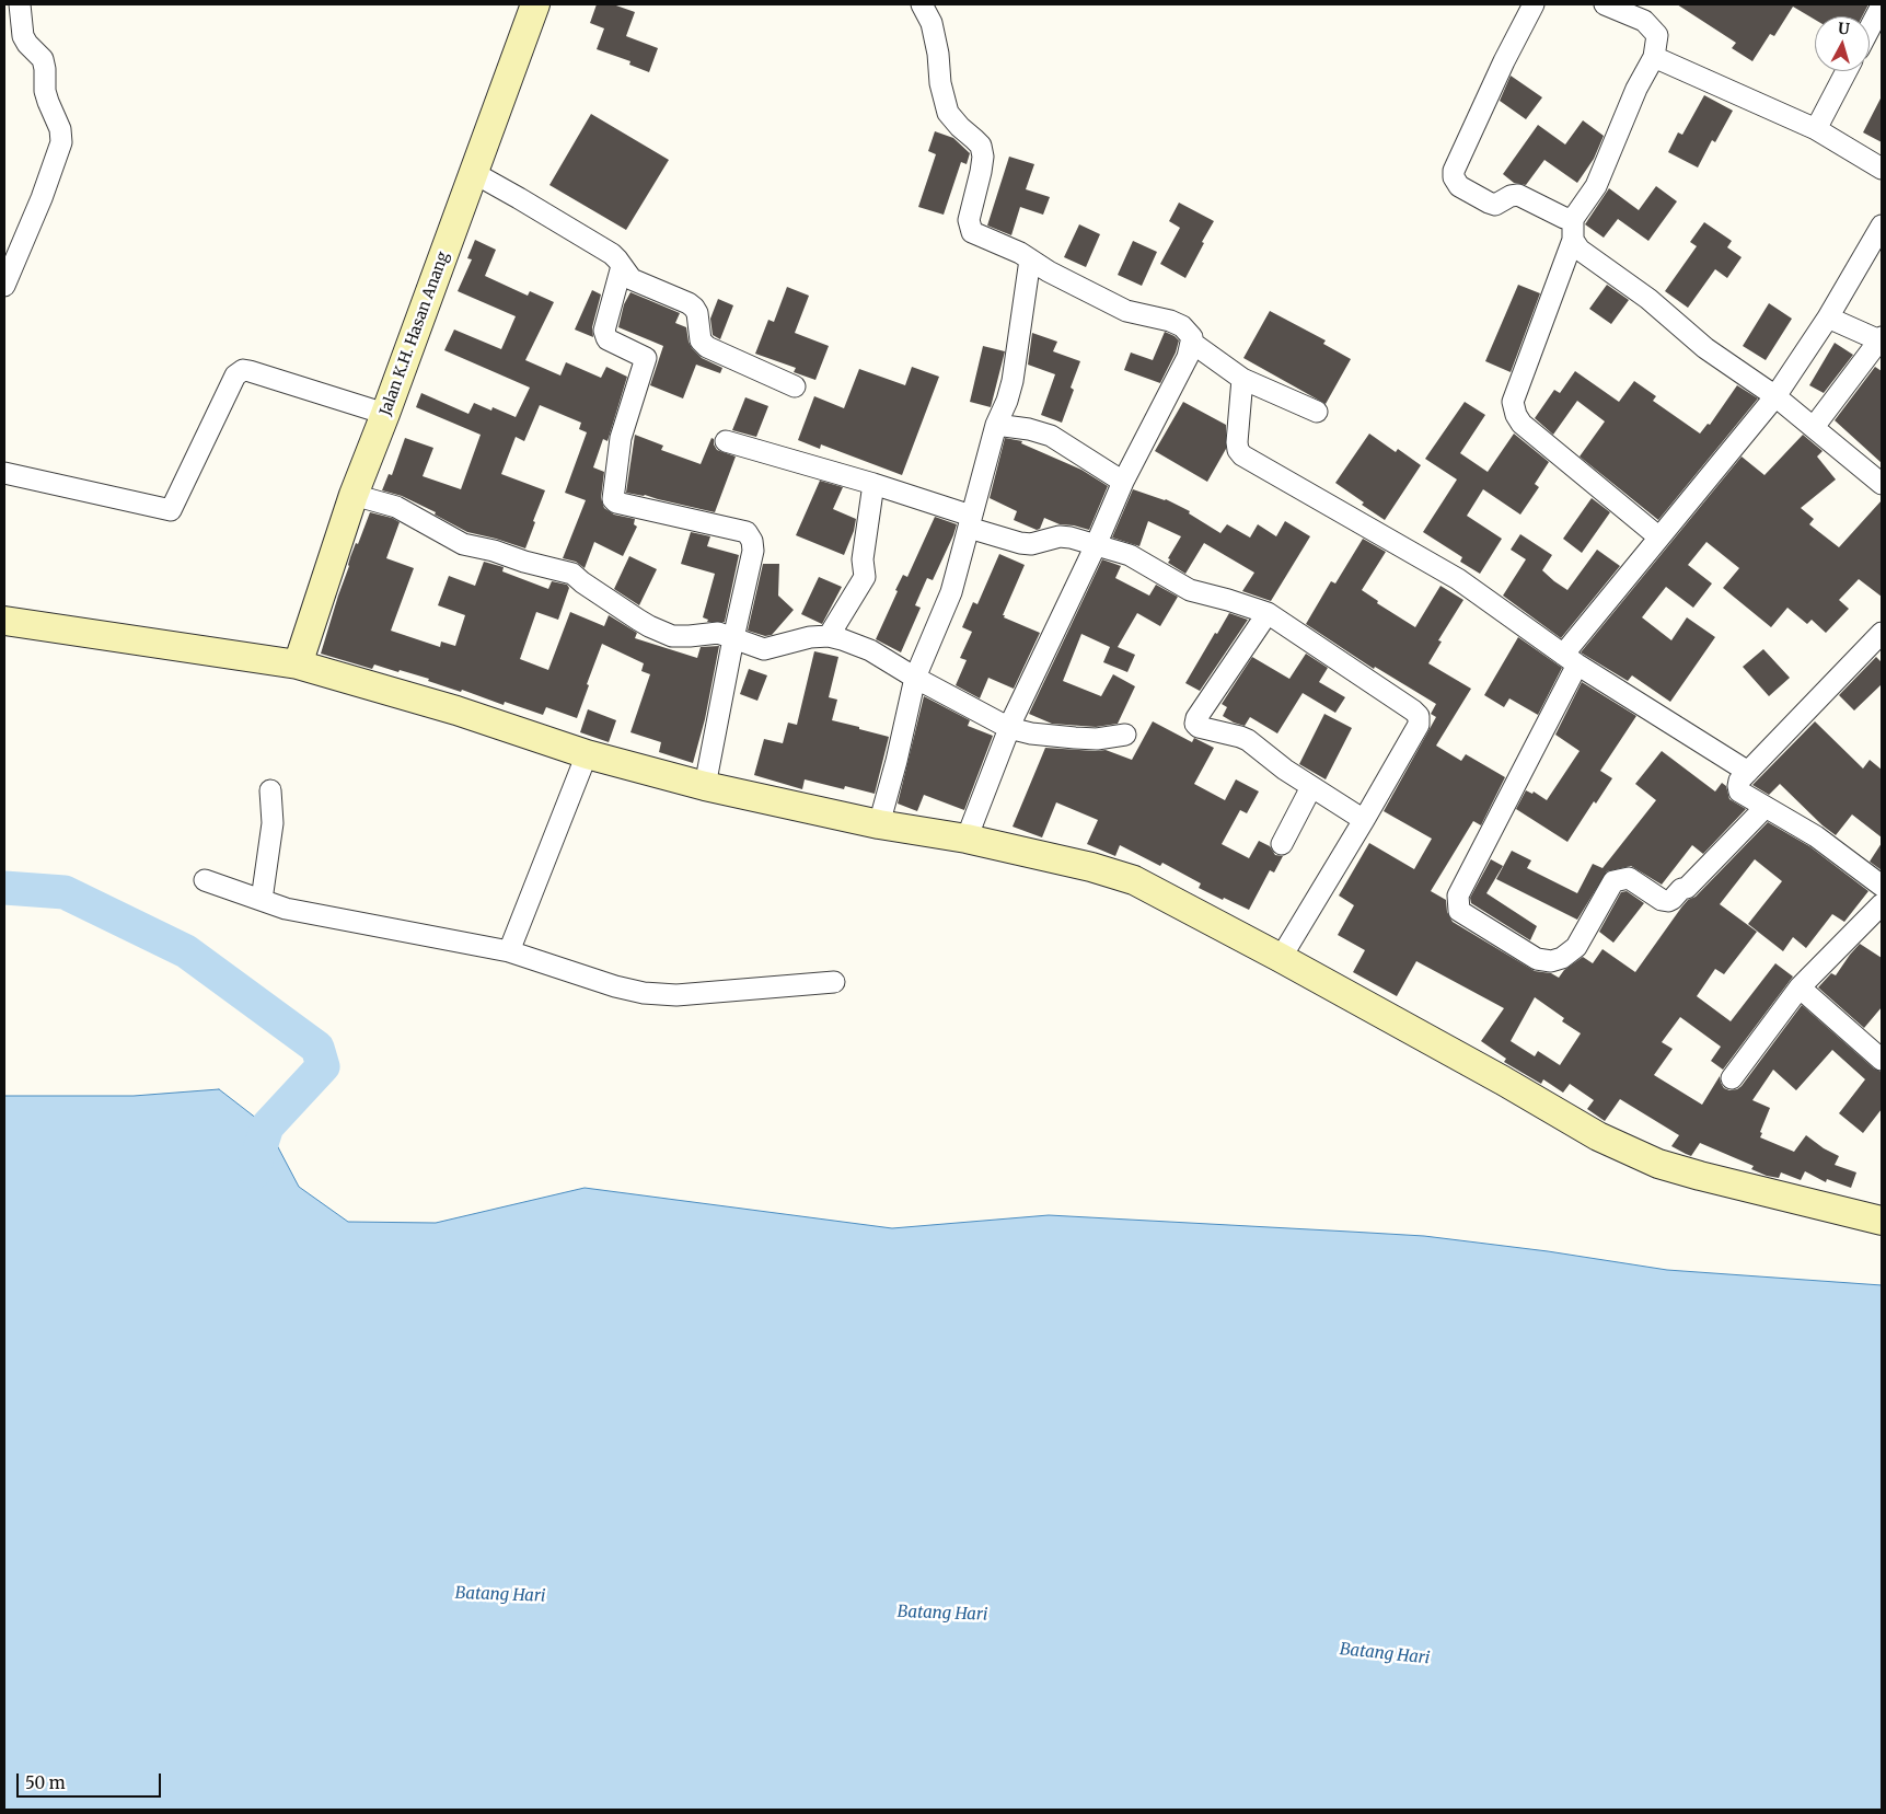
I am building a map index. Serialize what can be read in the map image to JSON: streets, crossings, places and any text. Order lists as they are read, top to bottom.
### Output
{
  "streets": {
    "street": ["Jalan K.H. Hasan Anang"]
  },
  "water": ["Batang Hari"],
  "scale_bar": "50 m",
  "north": "top"
}
